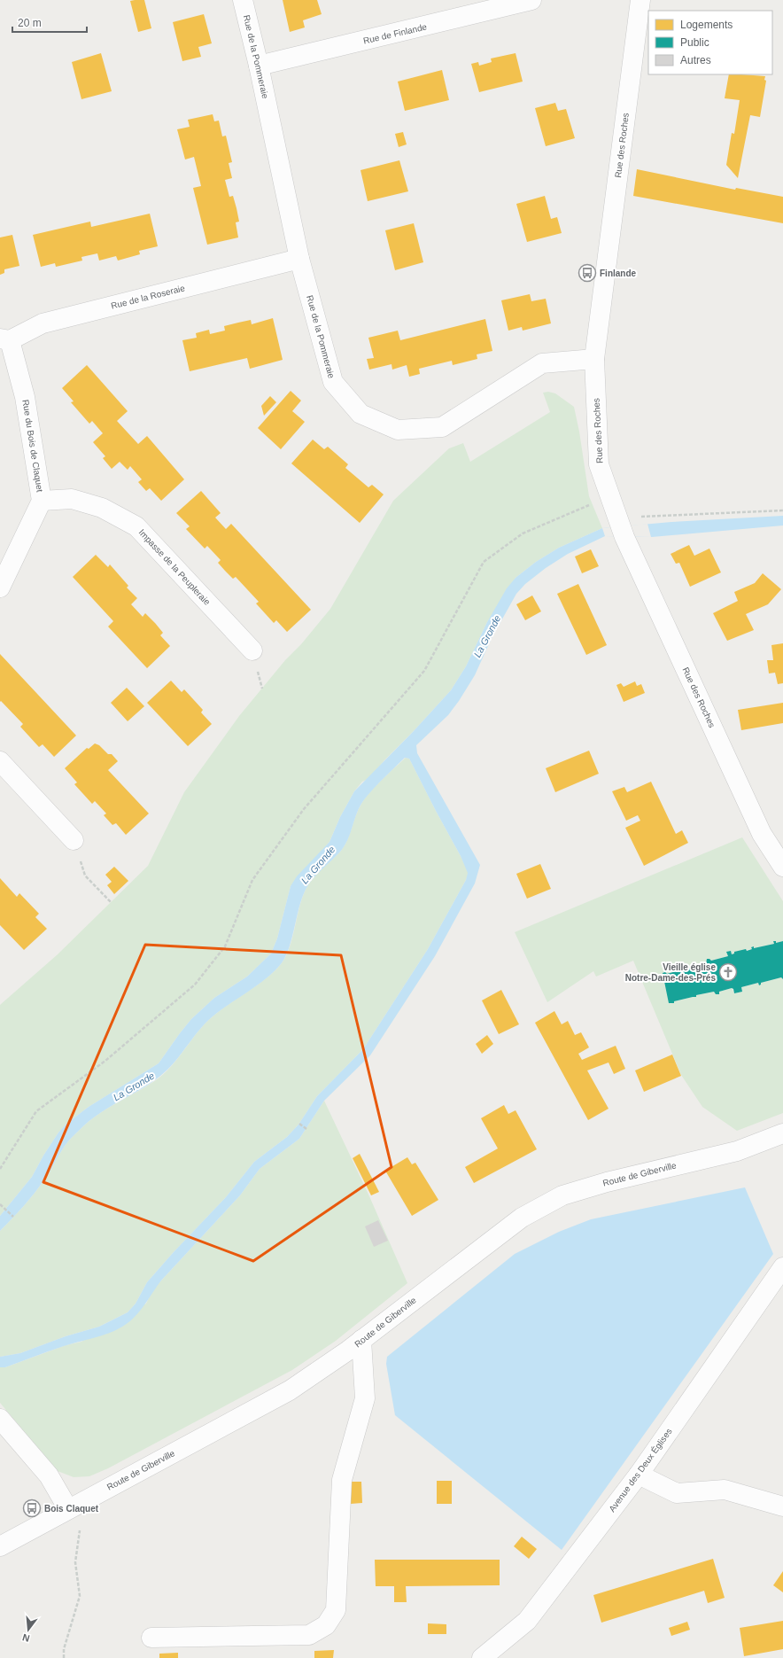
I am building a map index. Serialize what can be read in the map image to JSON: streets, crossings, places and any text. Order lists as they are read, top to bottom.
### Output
{
  "streets": {
    "street": [
      "Rue de Finlande",
      "Rue de la Pommeraie",
      "Rue des Roches",
      "Rue de la Roseraie",
      "Rue du Bois de Claquet",
      "Impasse de la Peupleraie",
      "Route de Giberville",
      "Avenue des Deux Églises"
    ]
  },
  "crossings": [
    ["Rue de Finlande", "Rue de la Pommeraie"],
    ["Rue de la Pommeraie", "Rue des Roches"],
    ["Rue de la Pommeraie", "Rue de la Roseraie"],
    ["Rue de la Roseraie", "Rue du Bois de Claquet"],
    ["Rue du Bois de Claquet", "Impasse de la Peupleraie"]
  ],
  "water": ["La Gronde"],
  "places": {
    "bus stop": ["Finlande", "Bois Claquet"],
    "church": ["Vieille église Notre-Dame-des-Prés"]
  },
  "legend": ["Logements", "Public", "Autres"],
  "scale_bar": "20 m",
  "north": "bottom"
}
